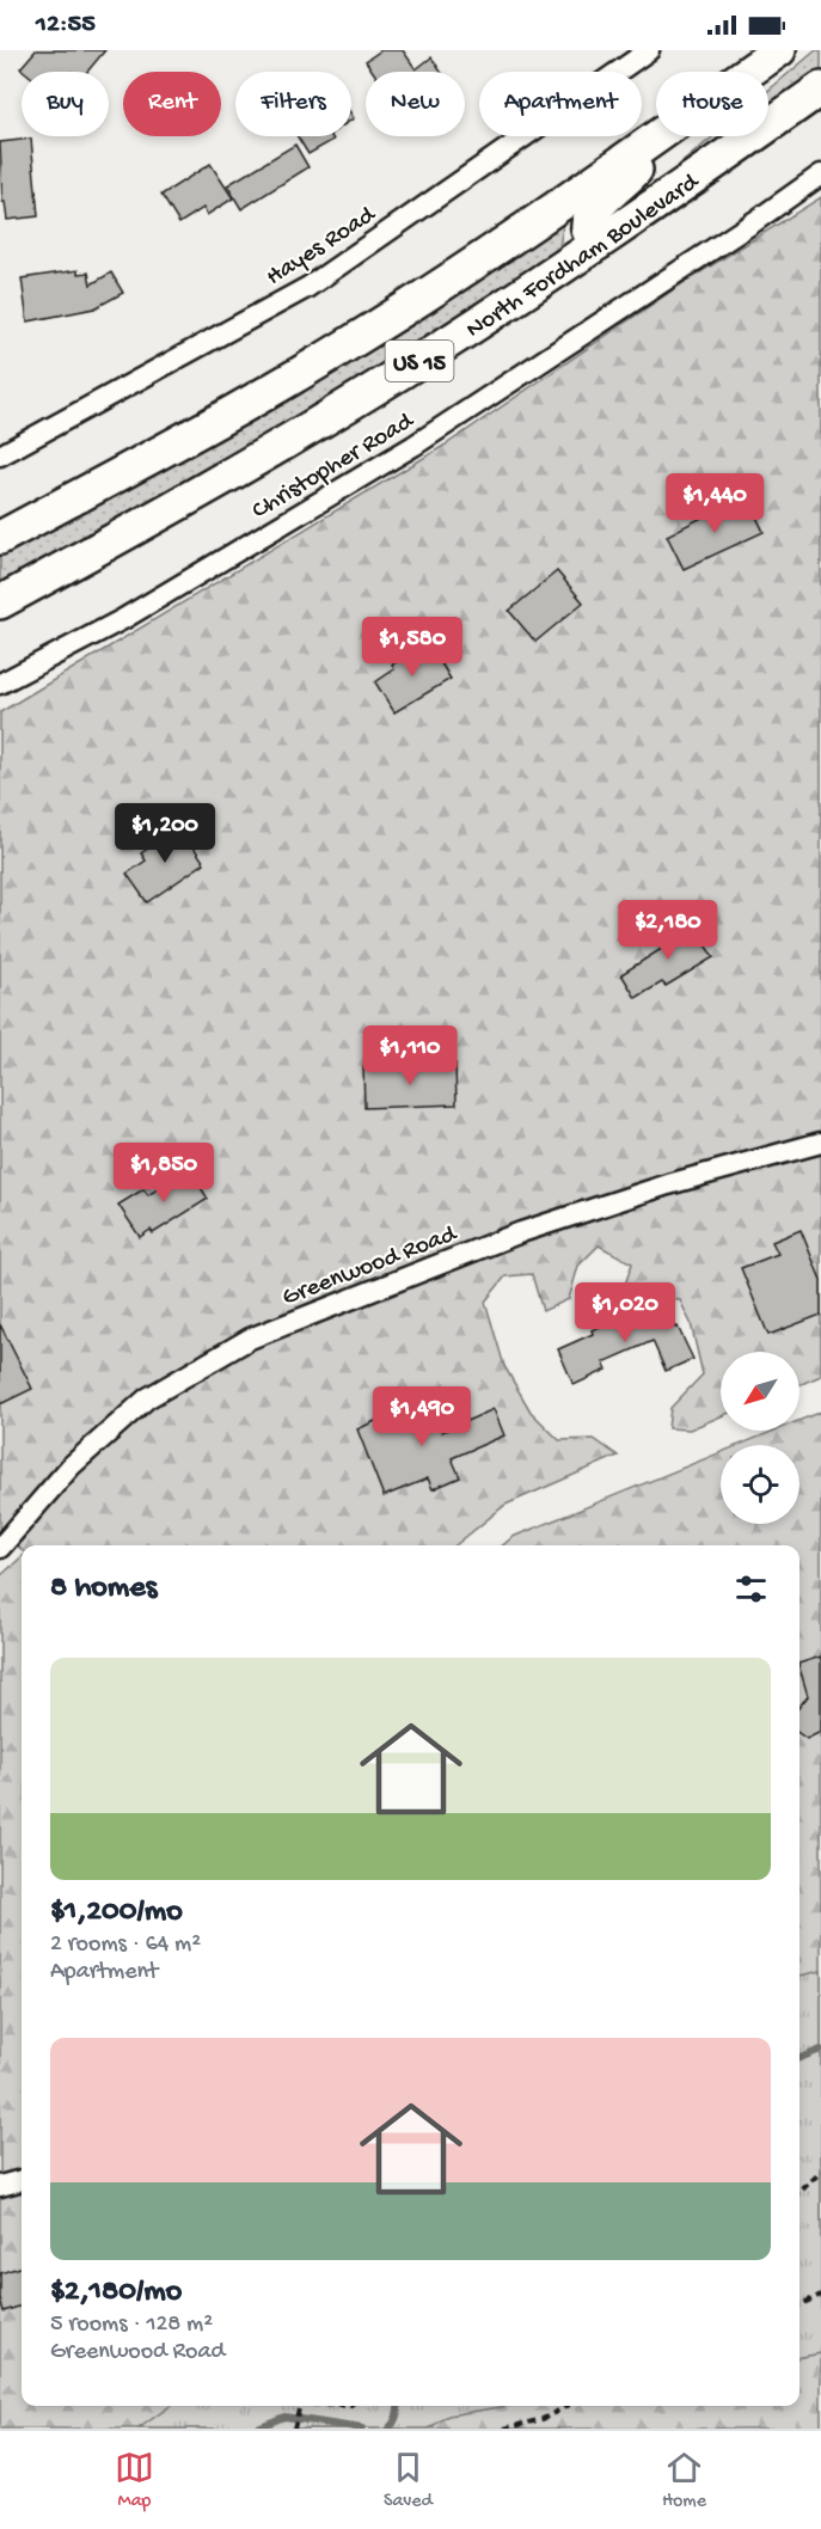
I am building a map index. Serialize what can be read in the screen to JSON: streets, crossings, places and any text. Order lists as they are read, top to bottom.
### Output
{
  "streets": {
    "highway": ["North Fordham Boulevard", "US 15"],
    "street": ["Hayes Road", "Christopher Road", "Greenwood Road"]
  },
  "north": "bottom left",
  "page": {
    "status": "12:55",
    "chip": [
      "Buy",
      "Rent",
      "Filters",
      "New",
      "Apartment",
      "House"
    ],
    "price": [
      "$1,440",
      "$1,580",
      "$1,200",
      "$2,180",
      "$1,110",
      "$1,850",
      "$1,020",
      "$1,490"
    ],
    "heading": "8 homes",
    "list": [
      {
        "name": "$1,200/mo",
        "note": "2 rooms · 64 m² · Apartment"
      },
      {
        "name": "$2,180/mo",
        "note": "5 rooms · 128 m² · Greenwood Road"
      }
    ],
    "tabs": ["Map", "Saved", "Home"]
  }
}
